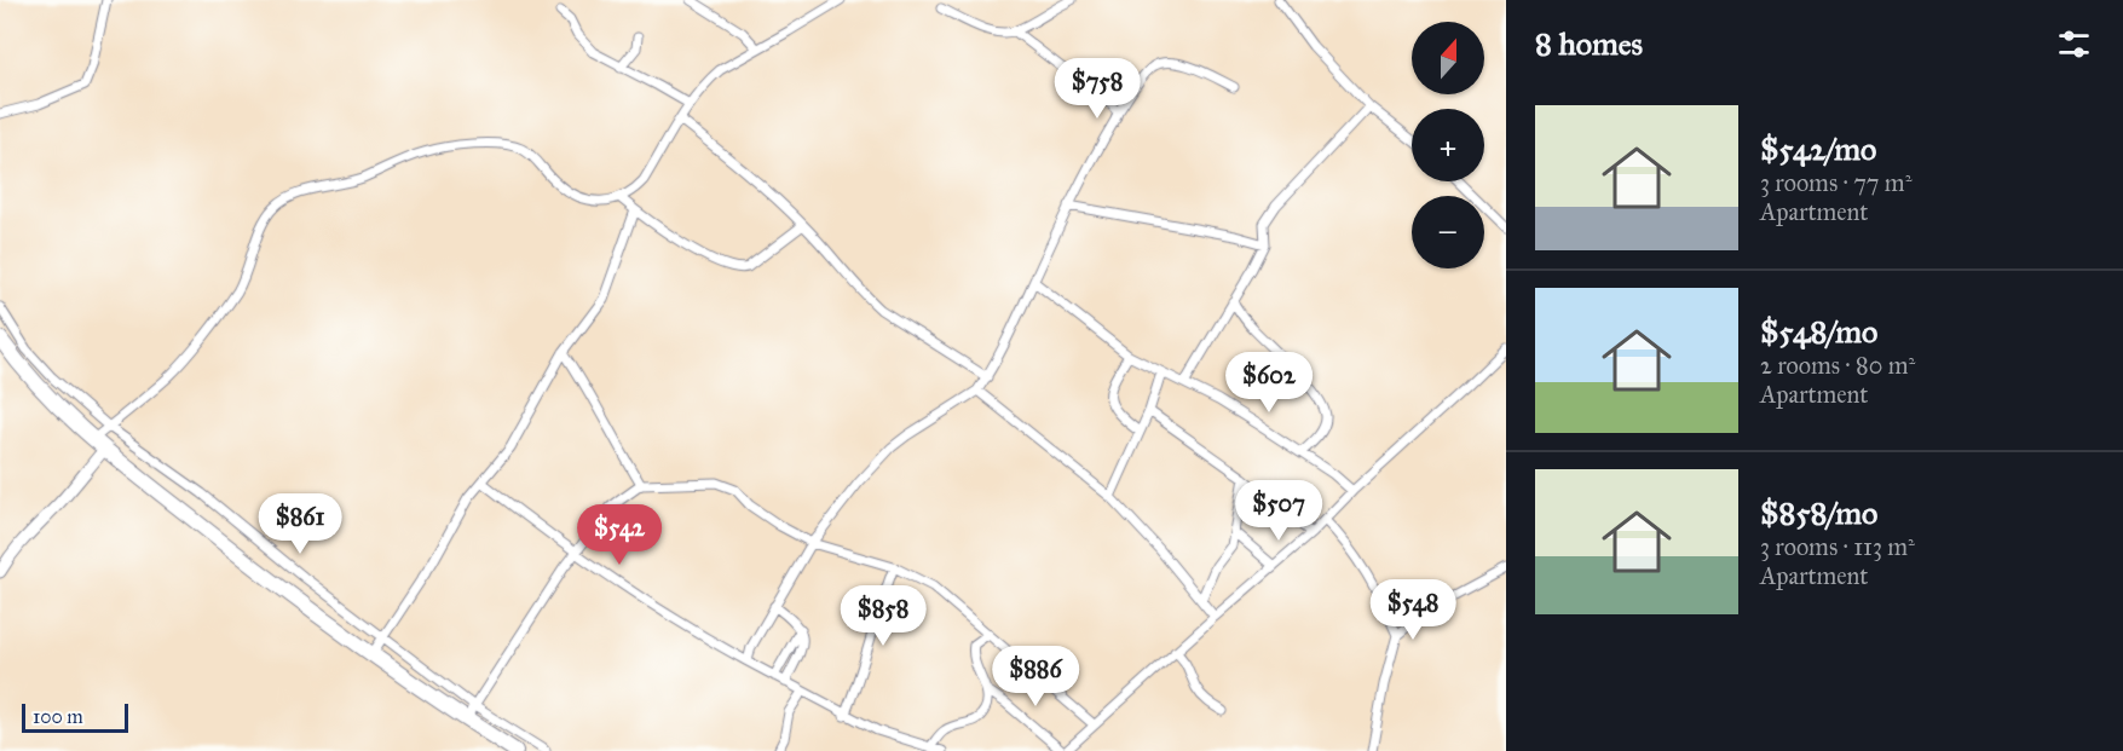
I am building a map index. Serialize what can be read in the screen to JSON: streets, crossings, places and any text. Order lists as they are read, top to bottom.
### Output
{
  "scale_bar": "100 m",
  "north": "top",
  "page": {
    "heading": "8 homes",
    "map_buttons": ["+", "−"],
    "price": [
      "$758",
      "$602",
      "$507",
      "$861",
      "$542",
      "$548",
      "$858",
      "$886"
    ],
    "list": [
      {
        "name": "$542/mo",
        "note": "3 rooms · 77 m² · Apartment"
      },
      {
        "name": "$548/mo",
        "note": "2 rooms · 80 m² · Apartment"
      },
      {
        "name": "$858/mo",
        "note": "3 rooms · 113 m² · Apartment"
      }
    ],
    "scale": "100 m"
  }
}
